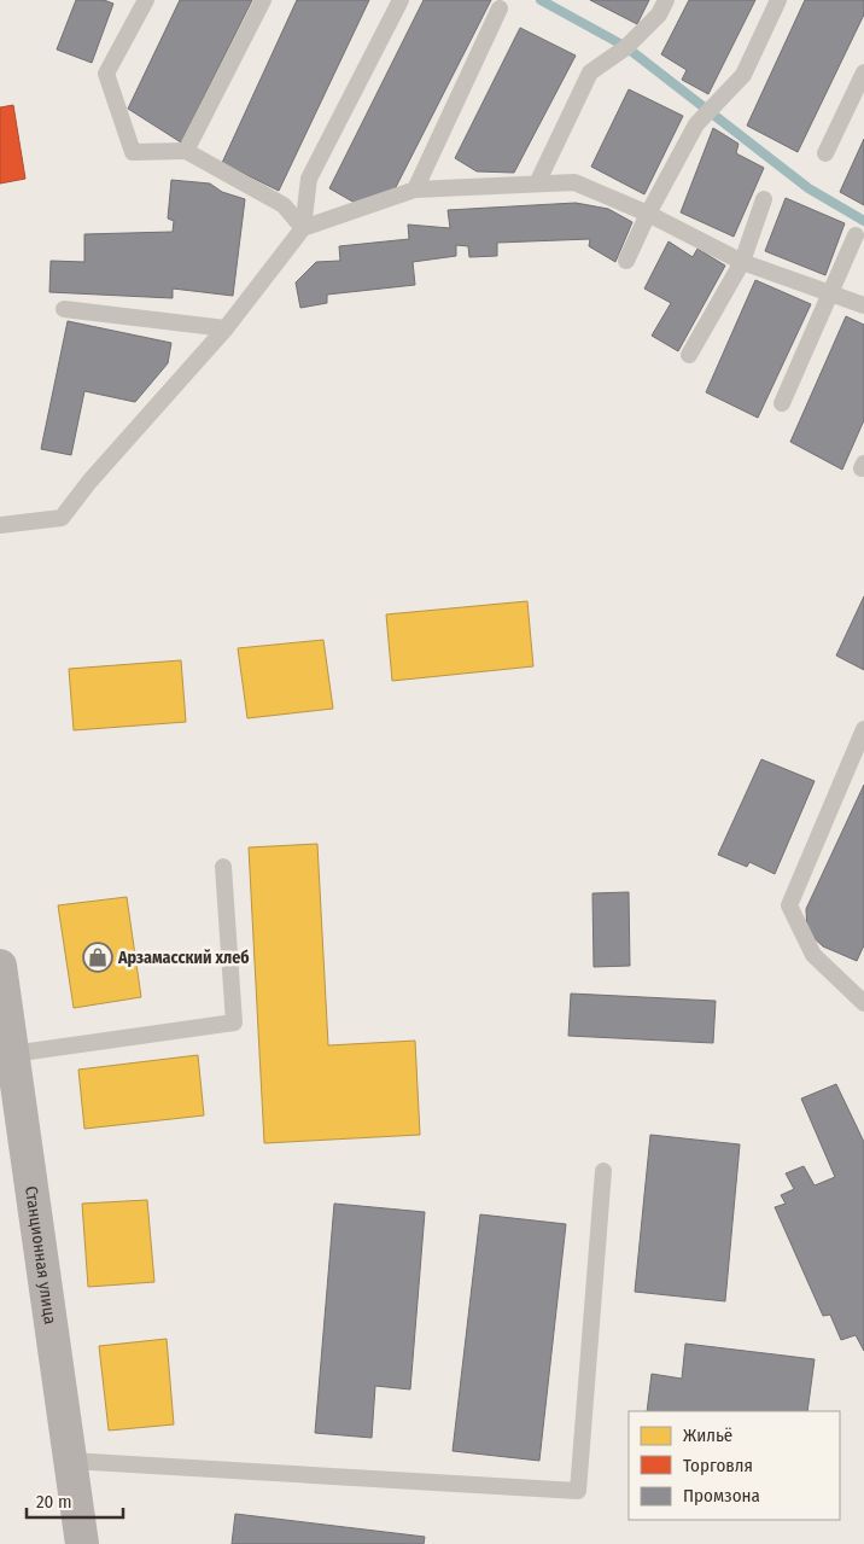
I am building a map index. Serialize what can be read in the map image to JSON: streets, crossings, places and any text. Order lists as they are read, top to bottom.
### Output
{
  "streets": {
    "street": ["Станционная улица"]
  },
  "places": {
    "shop": ["Арзамасский хлеб"]
  },
  "legend": ["Жильё", "Торговля", "Промзона"],
  "scale_bar": "20 m"
}
